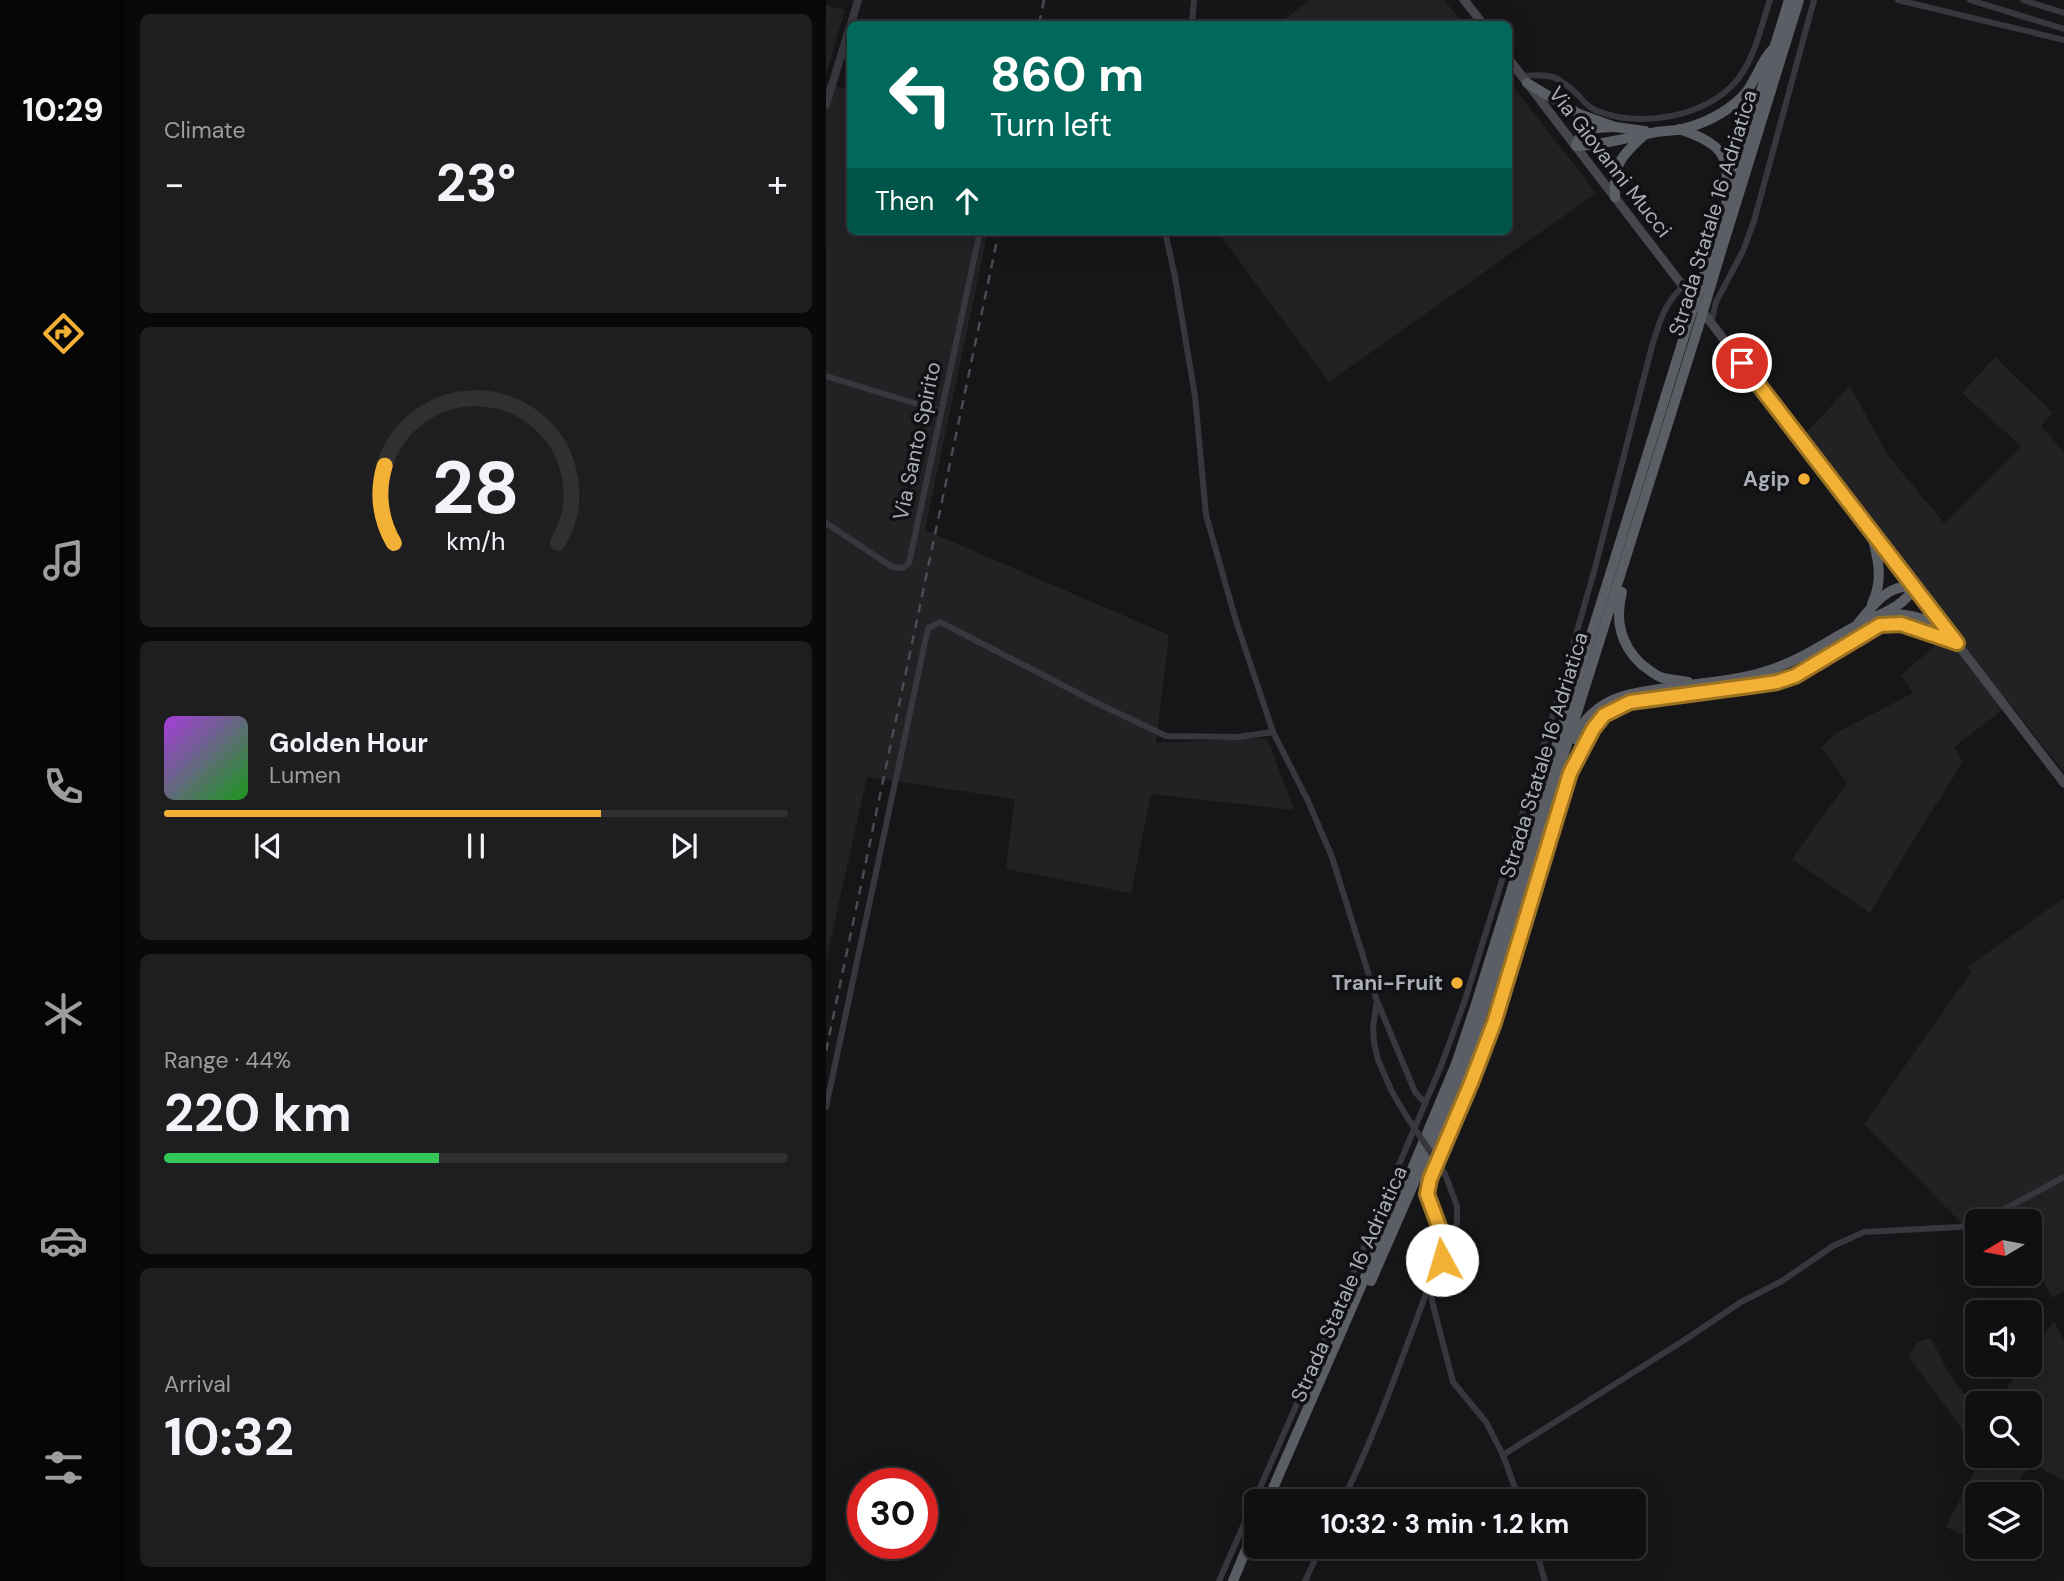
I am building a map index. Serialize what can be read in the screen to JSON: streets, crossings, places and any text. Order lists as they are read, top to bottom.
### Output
{
  "streets": {
    "highway": ["Strada Statale 16 Adriatica"],
    "main road": ["Via Giovanni Mucci"],
    "street": ["Via Santo Spirito"]
  },
  "places": ["Agip", "Trani-Fruit"],
  "north": "left",
  "page": {
    "tabs": "10:29",
    "tile": [
      "Climate",
      ["Range · 44%", "220 km"],
      ["Arrival", "10:32"]
    ],
    "turn": ["860 m", "Turn left"],
    "heat": ["−", "23°", "+"],
    "then": "Then",
    "song": ["Golden Hour", "Lumen"],
    "limit": "30",
    "trip": "10:32 · 3 min · 1.2 km",
    "gauge": ["28", "km/h"]
  }
}
